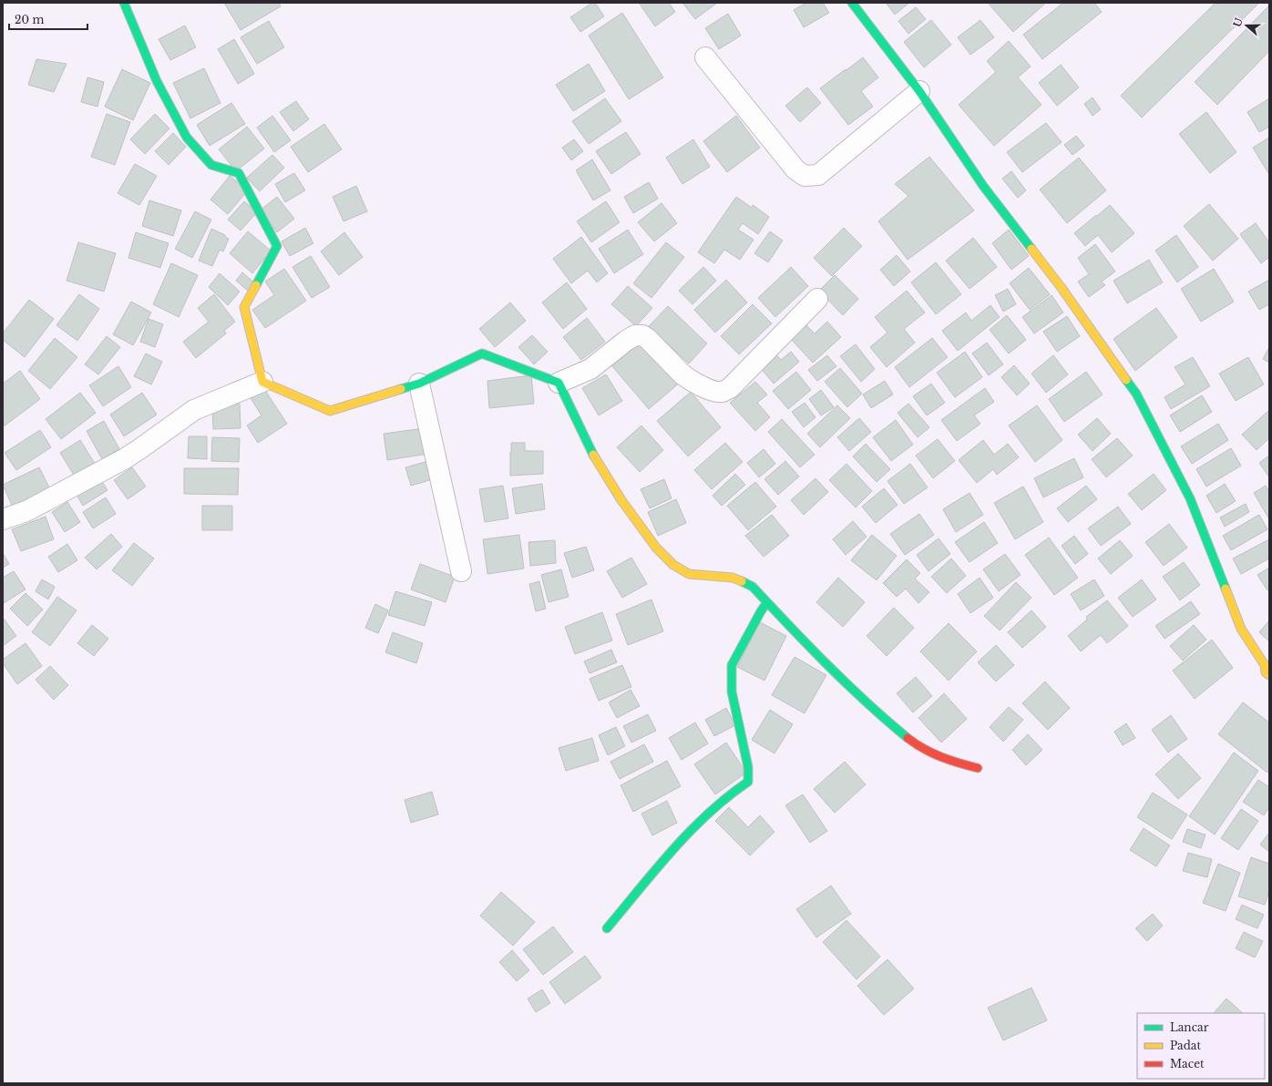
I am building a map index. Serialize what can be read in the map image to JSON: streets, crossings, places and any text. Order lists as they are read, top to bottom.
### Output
{
  "legend": ["Lancar", "Padat", "Macet"],
  "scale_bar": "20 m",
  "north": "left"
}
